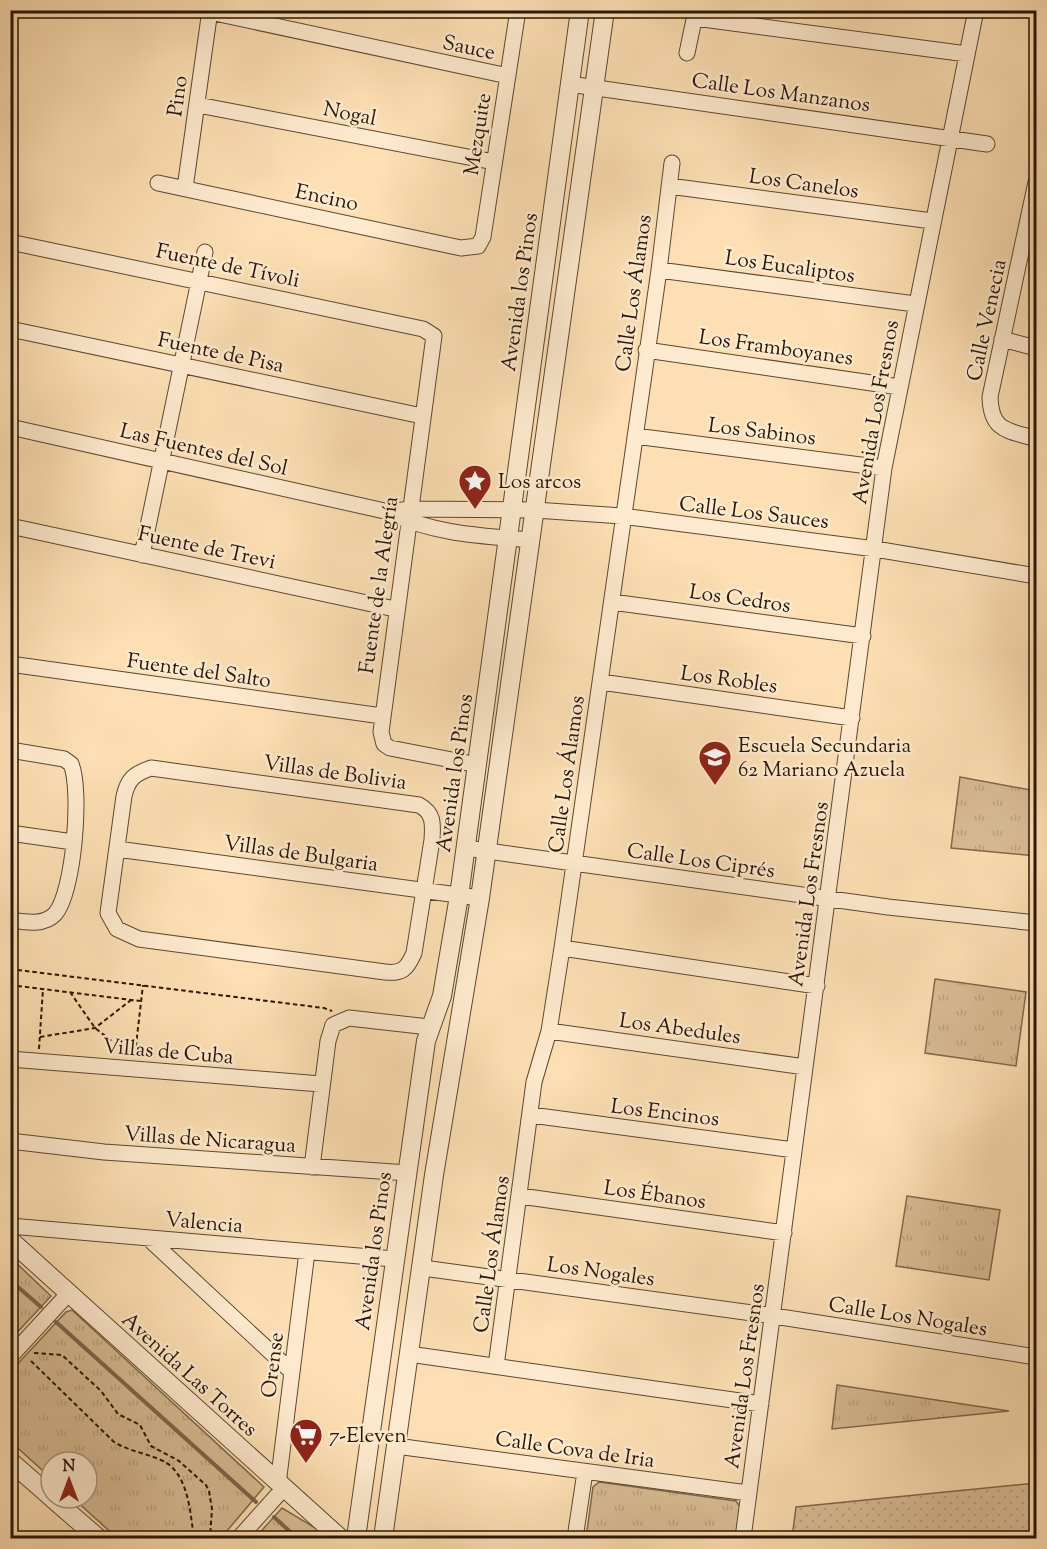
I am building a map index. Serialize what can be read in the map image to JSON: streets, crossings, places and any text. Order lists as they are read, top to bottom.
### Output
{
  "streets": {
    "street": [
      "Sauce",
      "Calle Los Manzanos",
      "Pino",
      "Nogal",
      "Mezquite",
      "Los Canelos",
      "Encino",
      "Fuente de Tívoli",
      "Los Eucaliptos",
      "Avenida los Pinos",
      "Calle Los Álamos",
      "Calle Venecia",
      "Los Framboyanes",
      "Fuente de Pisa",
      "Avenida Los Fresnos",
      "Los Sabinos",
      "Las Fuentes del Sol",
      "Calle Los Sauces",
      "Fuente de Trevi",
      "Fuente de la Alegría",
      "Los Cedros",
      "Fuente del Salto",
      "Los Robles",
      "Villas de Bolivia",
      "Villas de Bulgaria",
      "Calle Los Ciprés",
      "Los Abedules",
      "Villas de Cuba",
      "Los Encinos",
      "Villas de Nicaragua",
      "Los Ébanos",
      "Valencia",
      "Los Nogales",
      "Calle Los Nogales",
      "Orense",
      "Avenida Las Torres",
      "Calle Cova de Iria"
    ]
  },
  "crossings": [
    ["Sauce", "Pino"],
    ["Sauce", "Mezquite"],
    ["Calle Los Manzanos", "Avenida los Pinos"],
    ["Calle Los Manzanos", "Avenida Los Fresnos"],
    ["Pino", "Nogal"],
    ["Pino", "Encino"],
    ["Nogal", "Mezquite"],
    ["Mezquite", "Encino"],
    ["Los Canelos", "Calle Los Álamos"],
    ["Los Canelos", "Avenida Los Fresnos"],
    ["Fuente de Tívoli", "Fuente de la Alegría"],
    ["Los Eucaliptos", "Calle Los Álamos"],
    ["Los Eucaliptos", "Avenida Los Fresnos"],
    ["Avenida los Pinos", "Las Fuentes del Sol"],
    ["Avenida los Pinos", "Calle Los Sauces"],
    ["Avenida los Pinos", "Fuente de la Alegría"],
    ["Avenida los Pinos", "Villas de Bulgaria"],
    ["Avenida los Pinos", "Calle Los Ciprés"],
    ["Avenida los Pinos", "Villas de Nicaragua"],
    ["Avenida los Pinos", "Valencia"],
    ["Avenida los Pinos", "Los Nogales"],
    ["Avenida los Pinos", "Calle Cova de Iria"],
    ["Calle Los Álamos", "Los Framboyanes"],
    ["Calle Los Álamos", "Los Sabinos"],
    ["Calle Los Álamos", "Calle Los Sauces"],
    ["Calle Los Álamos", "Los Cedros"],
    ["Calle Los Álamos", "Los Robles"],
    ["Calle Los Álamos", "Calle Los Ciprés"],
    ["Calle Los Álamos", "Los Abedules"],
    ["Calle Los Álamos", "Los Encinos"],
    ["Calle Los Álamos", "Los Ébanos"],
    ["Calle Los Álamos", "Los Nogales"],
    ["Los Framboyanes", "Avenida Los Fresnos"],
    ["Fuente de Pisa", "Fuente de la Alegría"],
    ["Avenida Los Fresnos", "Los Sabinos"],
    ["Avenida Los Fresnos", "Calle Los Sauces"],
    ["Avenida Los Fresnos", "Los Cedros"],
    ["Avenida Los Fresnos", "Los Robles"],
    ["Avenida Los Fresnos", "Calle Los Ciprés"],
    ["Avenida Los Fresnos", "Los Abedules"],
    ["Avenida Los Fresnos", "Los Encinos"],
    ["Avenida Los Fresnos", "Los Ébanos"],
    ["Avenida Los Fresnos", "Los Nogales"],
    ["Avenida Los Fresnos", "Calle Los Nogales"],
    ["Avenida Los Fresnos", "Calle Cova de Iria"],
    ["Las Fuentes del Sol", "Calle Los Sauces"],
    ["Las Fuentes del Sol", "Fuente de la Alegría"],
    ["Fuente de Trevi", "Fuente de la Alegría"],
    ["Fuente de la Alegría", "Fuente del Salto"],
    ["Villas de Bolivia", "Villas de Bulgaria"],
    ["Valencia", "Orense"],
    ["Los Nogales", "Calle Los Nogales"],
    ["Orense", "Avenida Las Torres"]
  ],
  "places": {
    "place": ["Los arcos"],
    "school or university": ["Escuela Secundaria 62 Mariano Azuela"],
    "supermarket": ["7-Eleven"]
  },
  "north": "top"
}
